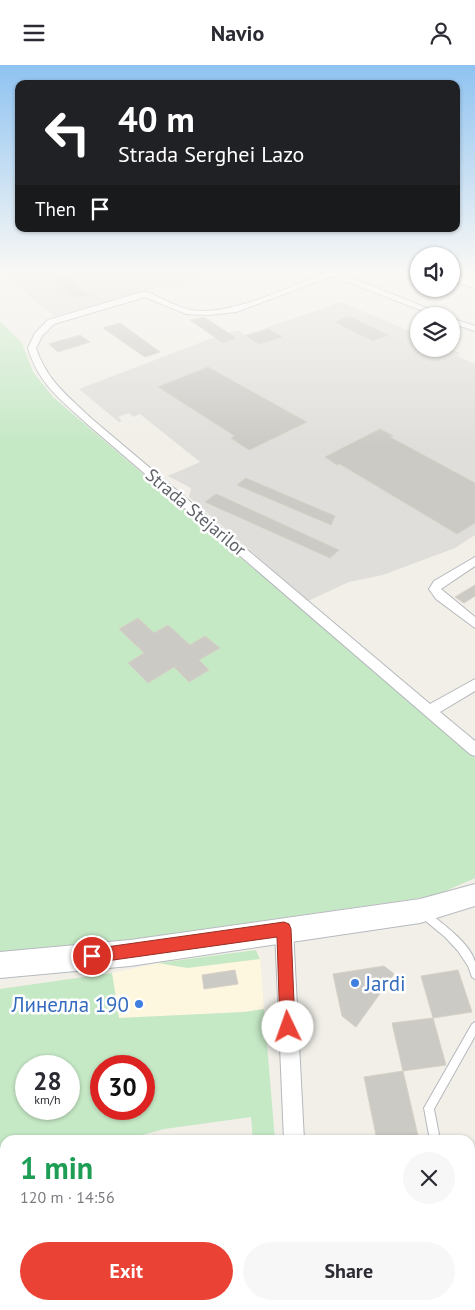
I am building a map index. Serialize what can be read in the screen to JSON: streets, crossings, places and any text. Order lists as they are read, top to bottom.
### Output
{
  "streets": {
    "street": ["Strada Stejarilor"]
  },
  "places": ["Jardi", "Линелла 190"],
  "page": {
    "header": "Navio",
    "turn": ["40 m", "Strada Serghei Lazo"],
    "then": "Then",
    "speed": "28 km/h",
    "limit": "30",
    "heading": ["1 min", "120 m · 14:56"],
    "buttons": ["Exit", "Share"]
  }
}
